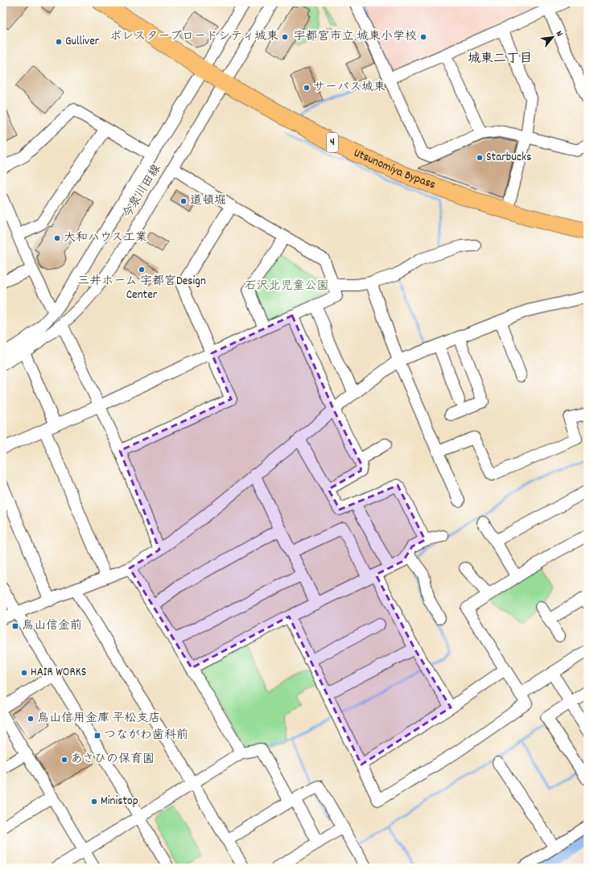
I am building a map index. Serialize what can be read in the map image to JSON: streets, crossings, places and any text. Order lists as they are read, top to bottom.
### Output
{
  "streets": {
    "highway": ["4", "Utsunomiya Bypass"],
    "street": ["今泉川田線"]
  },
  "crossings": [
    ["Utsunomiya Bypass", "今泉川田線"]
  ],
  "districts": ["城東二丁目"],
  "parks": ["石沢北児童公園"],
  "places": {
    "other": [
      "ポレスターブロードシティ城東",
      "宇都宮市立 城東小学校",
      "Gulliver",
      "サーパス城東",
      "Starbucks",
      "道頓堀",
      "大和ハウス工業",
      "三井ホーム 宇都宮Design Center",
      "HAIR WORKS",
      "烏山信用金庫 平松支店",
      "あさひの保育園",
      "Ministop"
    ],
    "transit": ["烏山信金前", "つながわ歯科前"]
  },
  "north": "top right"
}
